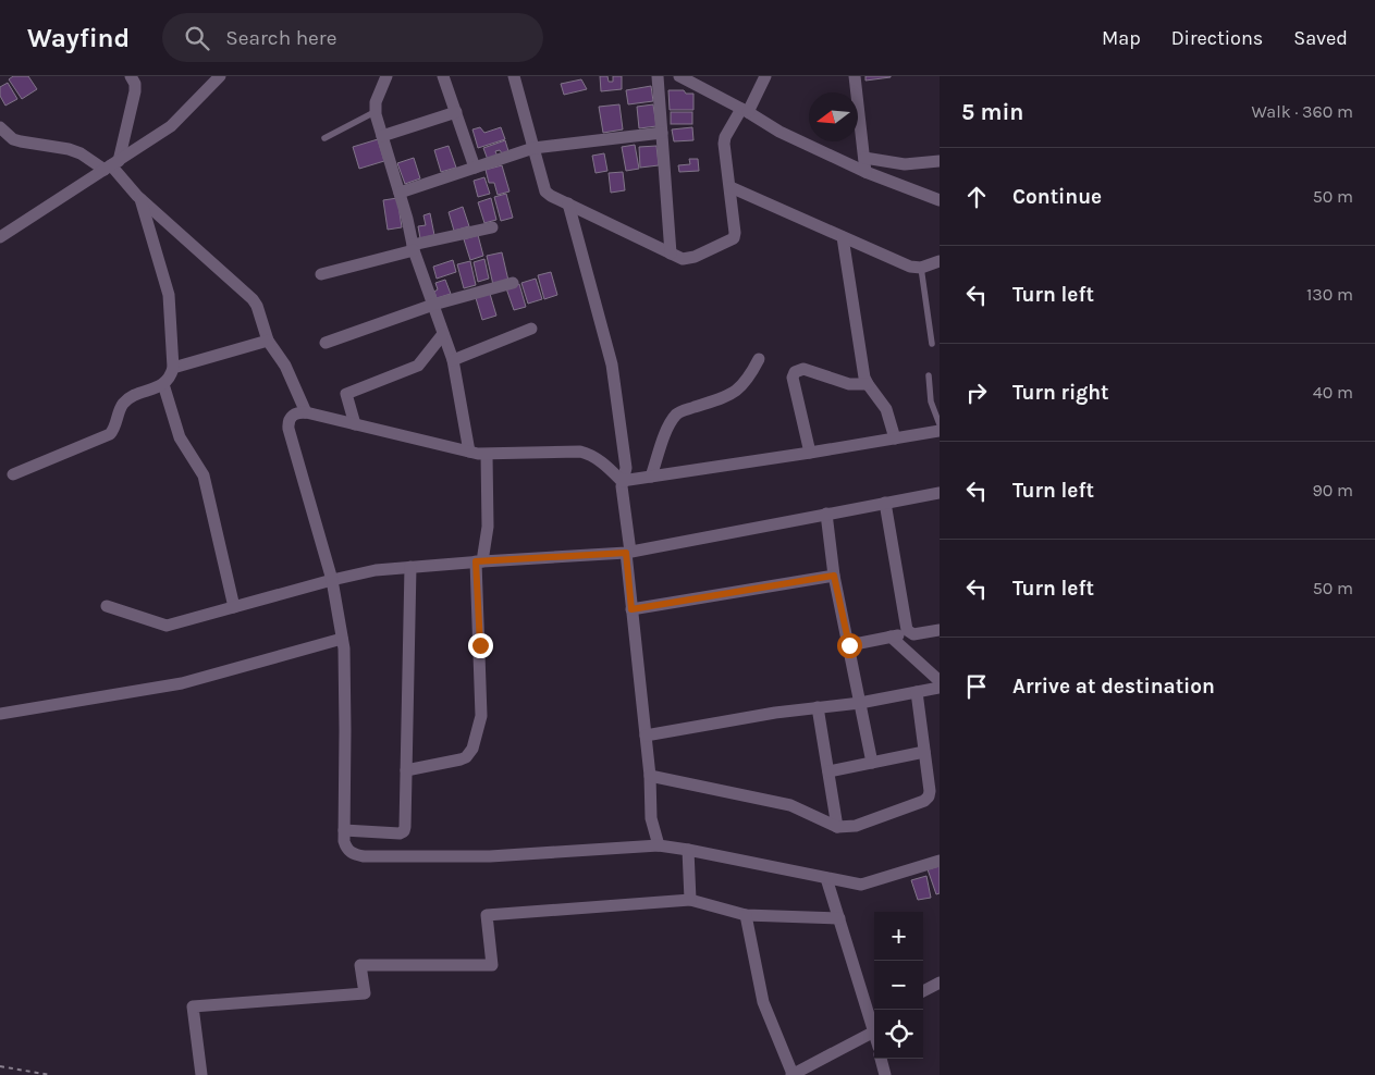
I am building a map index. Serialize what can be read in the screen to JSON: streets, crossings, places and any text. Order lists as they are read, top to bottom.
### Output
{
  "north": "left",
  "page": {
    "header": "Wayfind",
    "search": "Search here",
    "nav": ["Map", "Directions", "Saved"],
    "heading": ["5 min", "Walk · 360 m"],
    "list": [
      ["Continue", "50 m"],
      ["Turn left", "130 m"],
      ["Turn right", "40 m"],
      ["Turn left", "90 m"],
      ["Turn left", "50 m"],
      "Arrive at destination"
    ],
    "map_buttons": ["+", "−"]
  }
}
